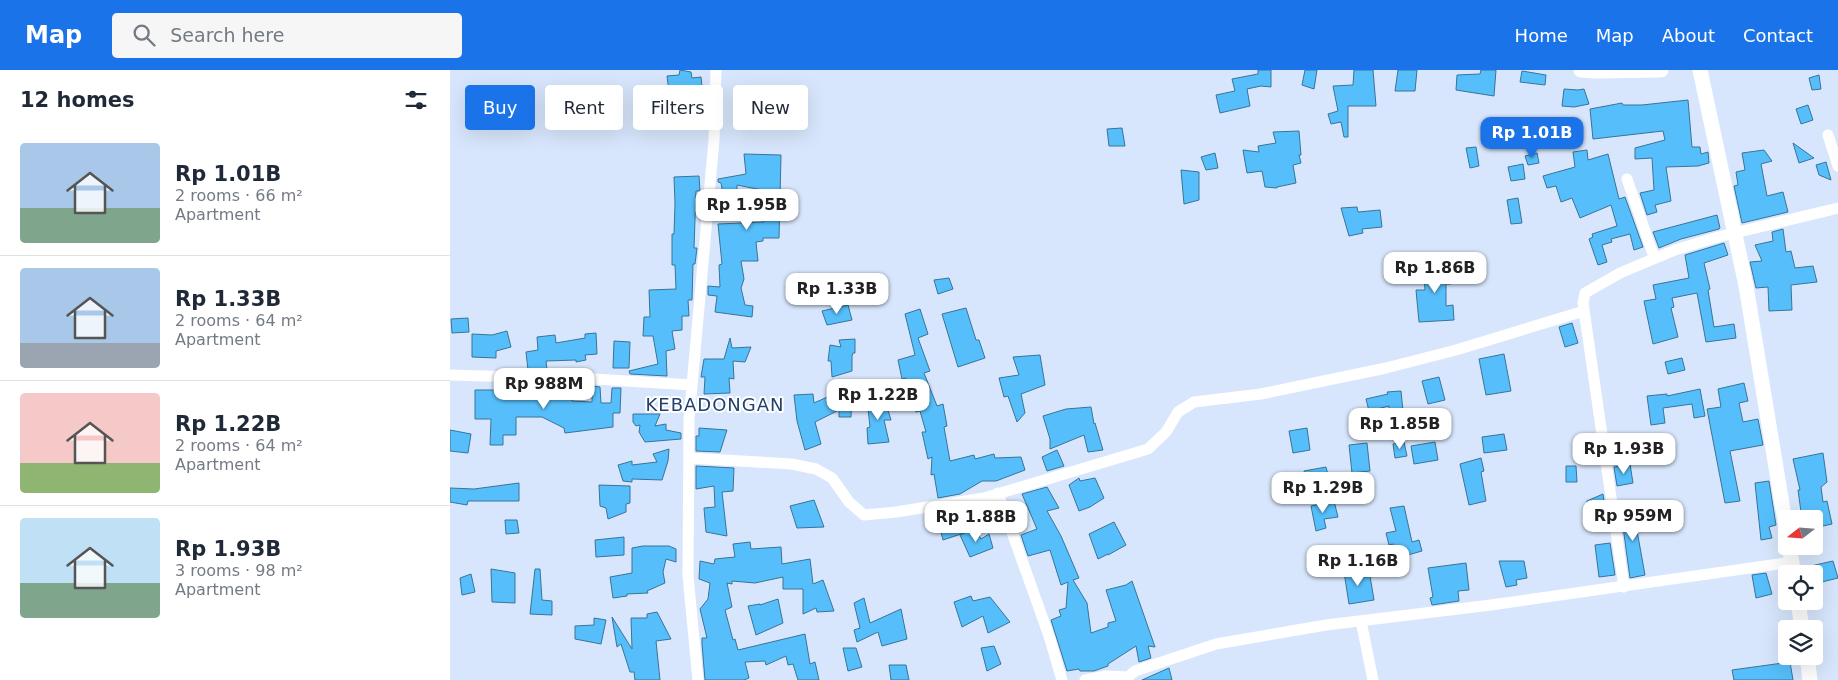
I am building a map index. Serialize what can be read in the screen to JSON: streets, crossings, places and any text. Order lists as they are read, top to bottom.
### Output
{
  "districts": ["KEBADONGAN"],
  "north": "left",
  "page": {
    "header": "Map",
    "search": "Search here",
    "nav": [
      "Home",
      "Map",
      "About",
      "Contact"
    ],
    "heading": "12 homes",
    "chip": [
      "Buy",
      "Rent",
      "Filters",
      "New"
    ],
    "price": [
      "Rp 1.01B",
      "Rp 1.95B",
      "Rp 1.86B",
      "Rp 1.33B",
      "Rp 988M",
      "Rp 1.22B",
      "Rp 1.85B",
      "Rp 1.93B",
      "Rp 1.29B",
      "Rp 959M",
      "Rp 1.88B",
      "Rp 1.16B"
    ],
    "list": [
      {
        "name": "Rp 1.01B",
        "note": "2 rooms · 66 m² · Apartment"
      },
      {
        "name": "Rp 1.33B",
        "note": "2 rooms · 64 m² · Apartment"
      },
      {
        "name": "Rp 1.22B",
        "note": "2 rooms · 64 m² · Apartment"
      },
      {
        "name": "Rp 1.93B",
        "note": "3 rooms · 98 m² · Apartment"
      }
    ]
  }
}
